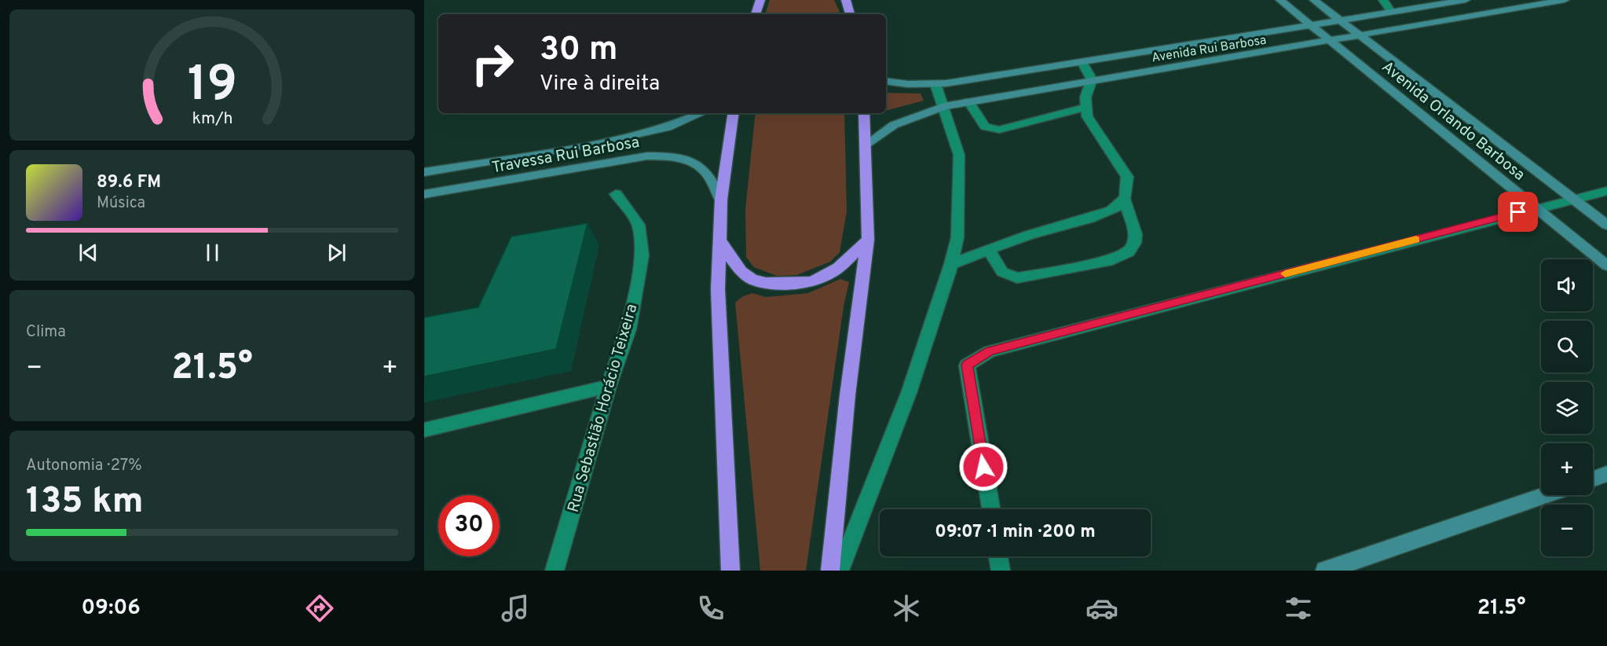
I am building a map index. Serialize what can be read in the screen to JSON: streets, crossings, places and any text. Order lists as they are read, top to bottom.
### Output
{
  "streets": {
    "street": [
      "Avenida Rui Barbosa",
      "Avenida Orlando Barbosa",
      "Travessa Rui Barbosa",
      "Rua Sebastião Horácio Teixeira"
    ]
  },
  "crossings": [
    ["Avenida Rui Barbosa", "Avenida Orlando Barbosa"]
  ],
  "page": {
    "turn": ["30 m", "Vire à direita"],
    "song": ["89.6 FM", "Música"],
    "map_buttons": ["+", "−"],
    "tile": [
      "Clima",
      ["Autonomia · 27%", "135 km"]
    ],
    "heat": ["−", "21.5°", "+"],
    "limit": "30",
    "trip": "09:07 · 1 min · 200 m",
    "tabs": ["09:06", "21.5°"],
    "gauge": ["19", "km/h"]
  }
}
